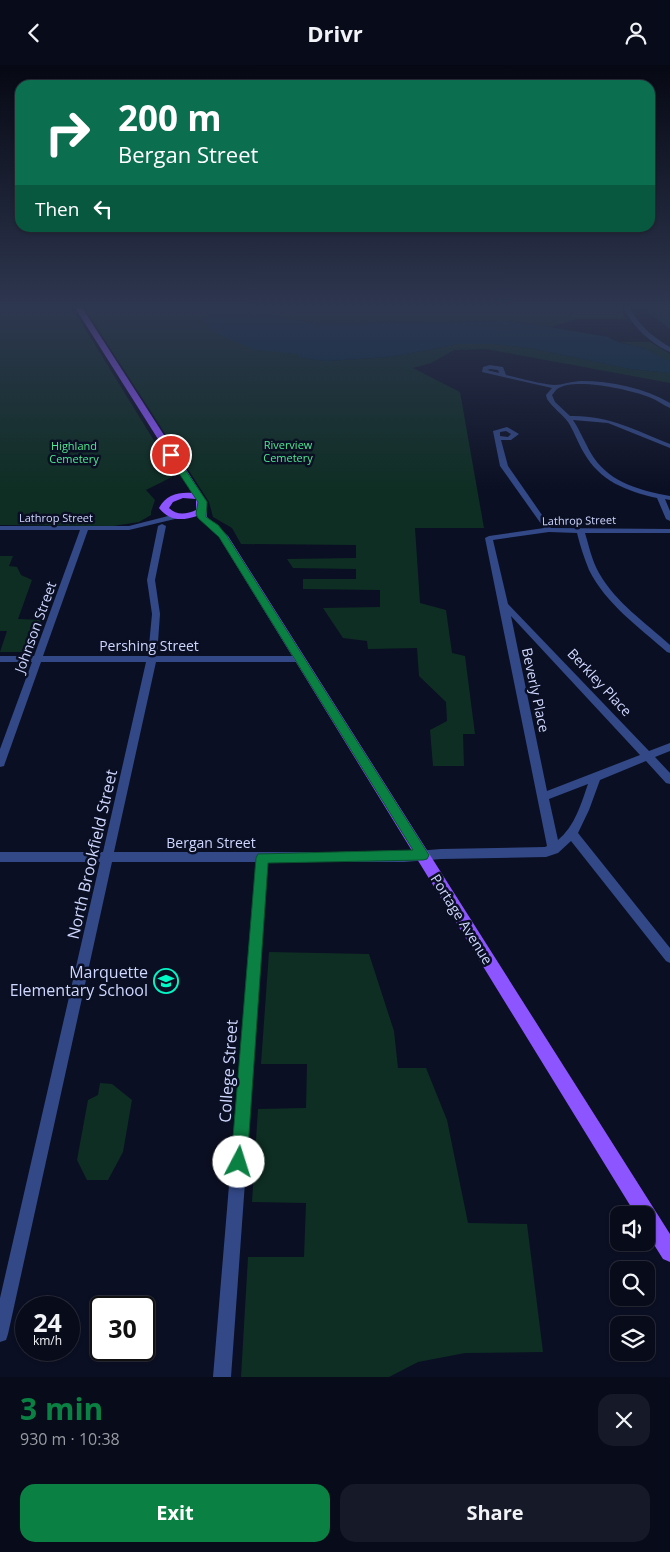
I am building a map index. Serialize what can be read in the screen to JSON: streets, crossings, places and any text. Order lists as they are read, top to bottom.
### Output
{
  "streets": {
    "main road": ["Portage Avenue"],
    "street": [
      "Lathrop Street",
      "Johnson Street",
      "Pershing Street",
      "Berkley Place",
      "Beverly Place",
      "Bergan Street",
      "North Brookfield Street",
      "College Street"
    ]
  },
  "crossings": [
    ["Lathrop Street", "Johnson Street"],
    ["Lathrop Street", "Beverly Place"],
    ["Johnson Street", "Pershing Street"],
    ["Pershing Street", "North Brookfield Street"],
    ["Pershing Street", "Portage Avenue"],
    ["Berkley Place", "Beverly Place"],
    ["Beverly Place", "Bergan Street"],
    ["Bergan Street", "North Brookfield Street"],
    ["Bergan Street", "Portage Avenue"],
    ["Bergan Street", "College Street"]
  ],
  "parks": ["Riverview Cemetery", "Highland Cemetery"],
  "places": {
    "school or university": ["Marquette Elementary School"]
  },
  "page": {
    "header": "Drivr",
    "turn": ["200 m", "Bergan Street"],
    "then": "Then",
    "speed": "24 km/h",
    "limit": "30",
    "heading": ["3 min", "930 m · 10:38"],
    "buttons": ["Exit", "Share"]
  }
}
